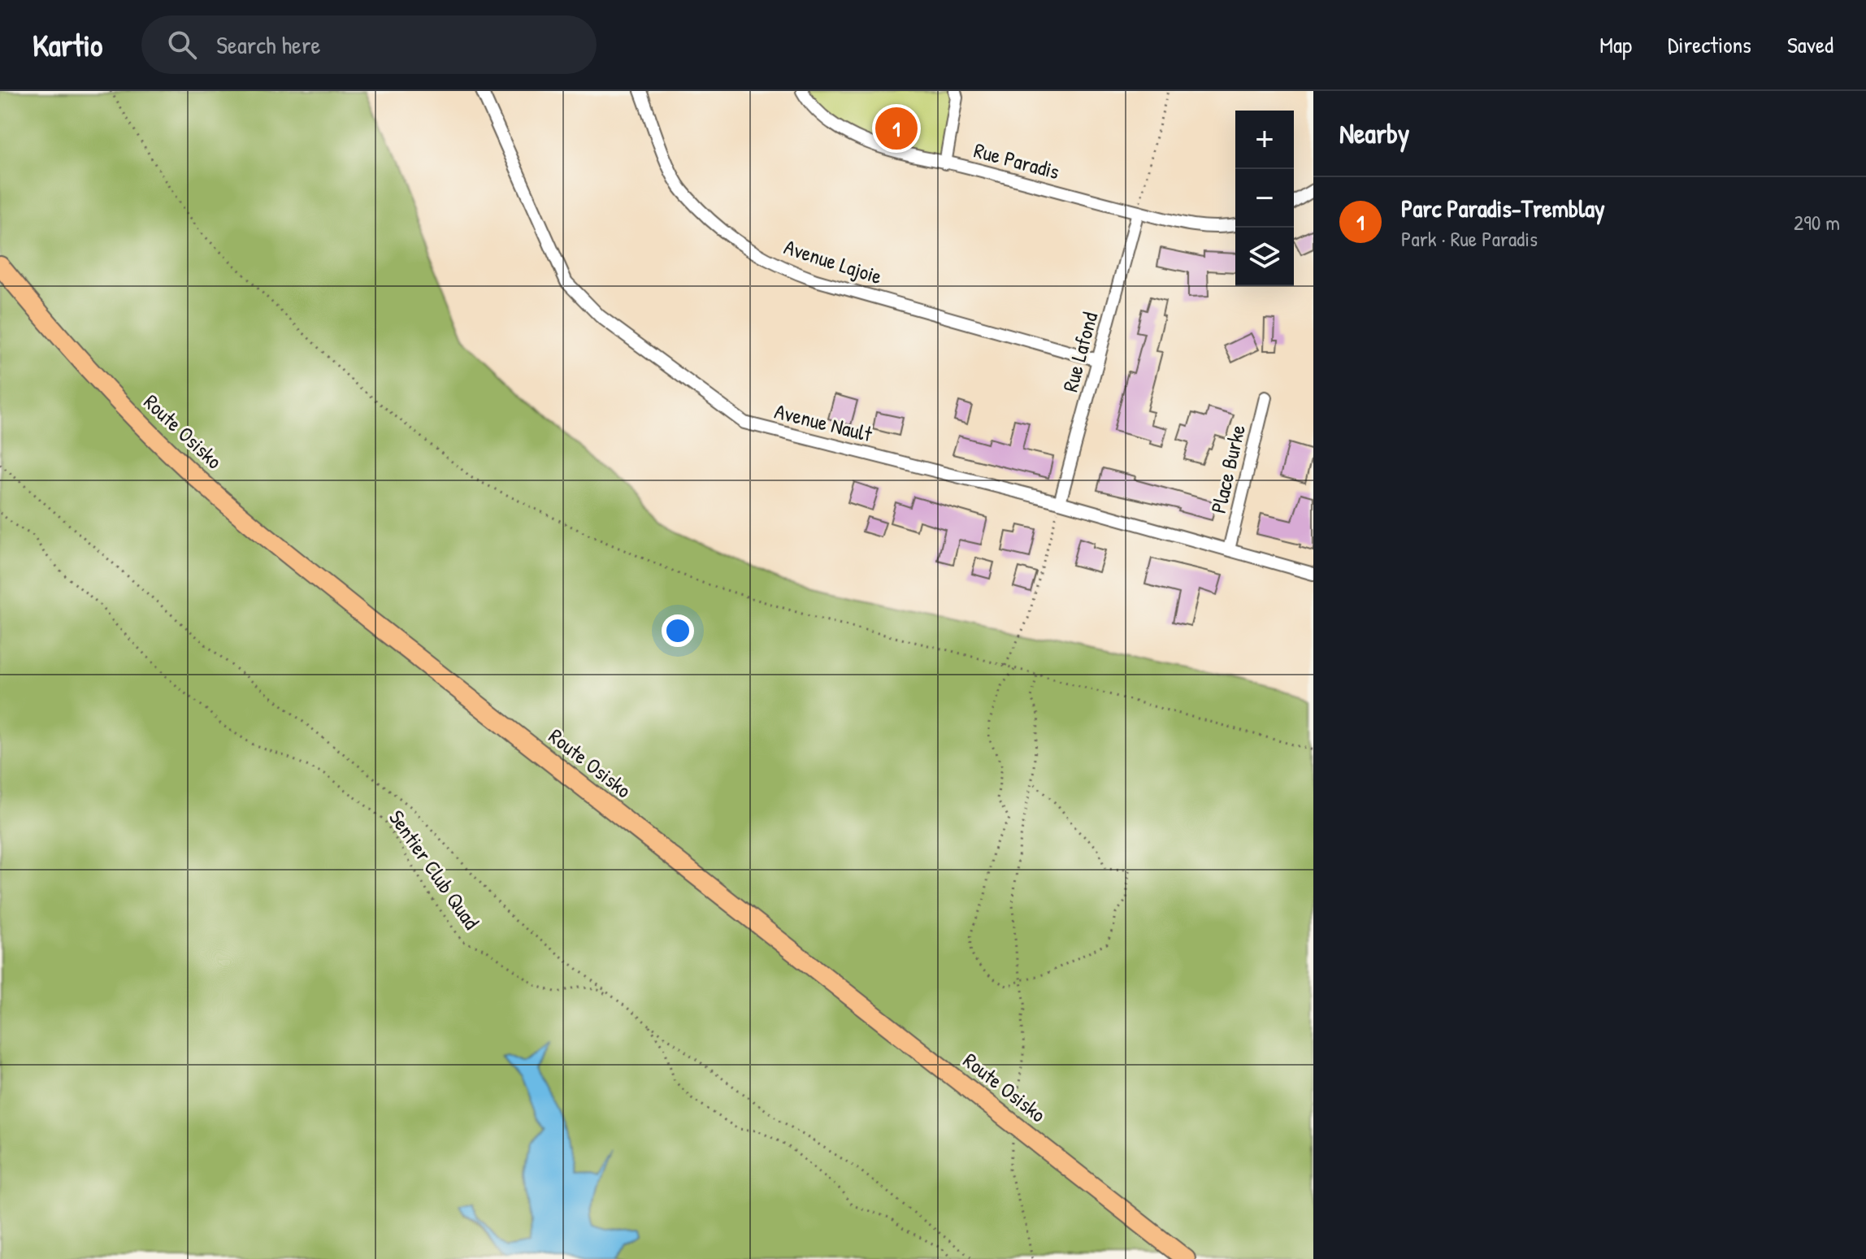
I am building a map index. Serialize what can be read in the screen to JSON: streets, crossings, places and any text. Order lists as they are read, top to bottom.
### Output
{
  "streets": {
    "highway": ["Route Osisko"],
    "street": [
      "Rue Paradis",
      "Avenue Lajoie",
      "Rue Lafond",
      "Avenue Nault",
      "Place Burke"
    ],
    "path": ["Sentier Club Quad"]
  },
  "crossings": [
    ["Rue Paradis", "Rue Lafond"],
    ["Avenue Lajoie", "Rue Lafond"],
    ["Rue Lafond", "Avenue Nault"],
    ["Avenue Nault", "Place Burke"]
  ],
  "page": {
    "header": "Kartio",
    "search": "Search here",
    "nav": ["Map", "Directions", "Saved"],
    "heading": "Nearby",
    "pins": "1",
    "map_buttons": ["+", "−"],
    "list": [
      {
        "mark": "1",
        "name": "Parc Paradis-Tremblay",
        "note": "Park · Rue Paradis",
        "value": "290 m"
      }
    ]
  }
}
